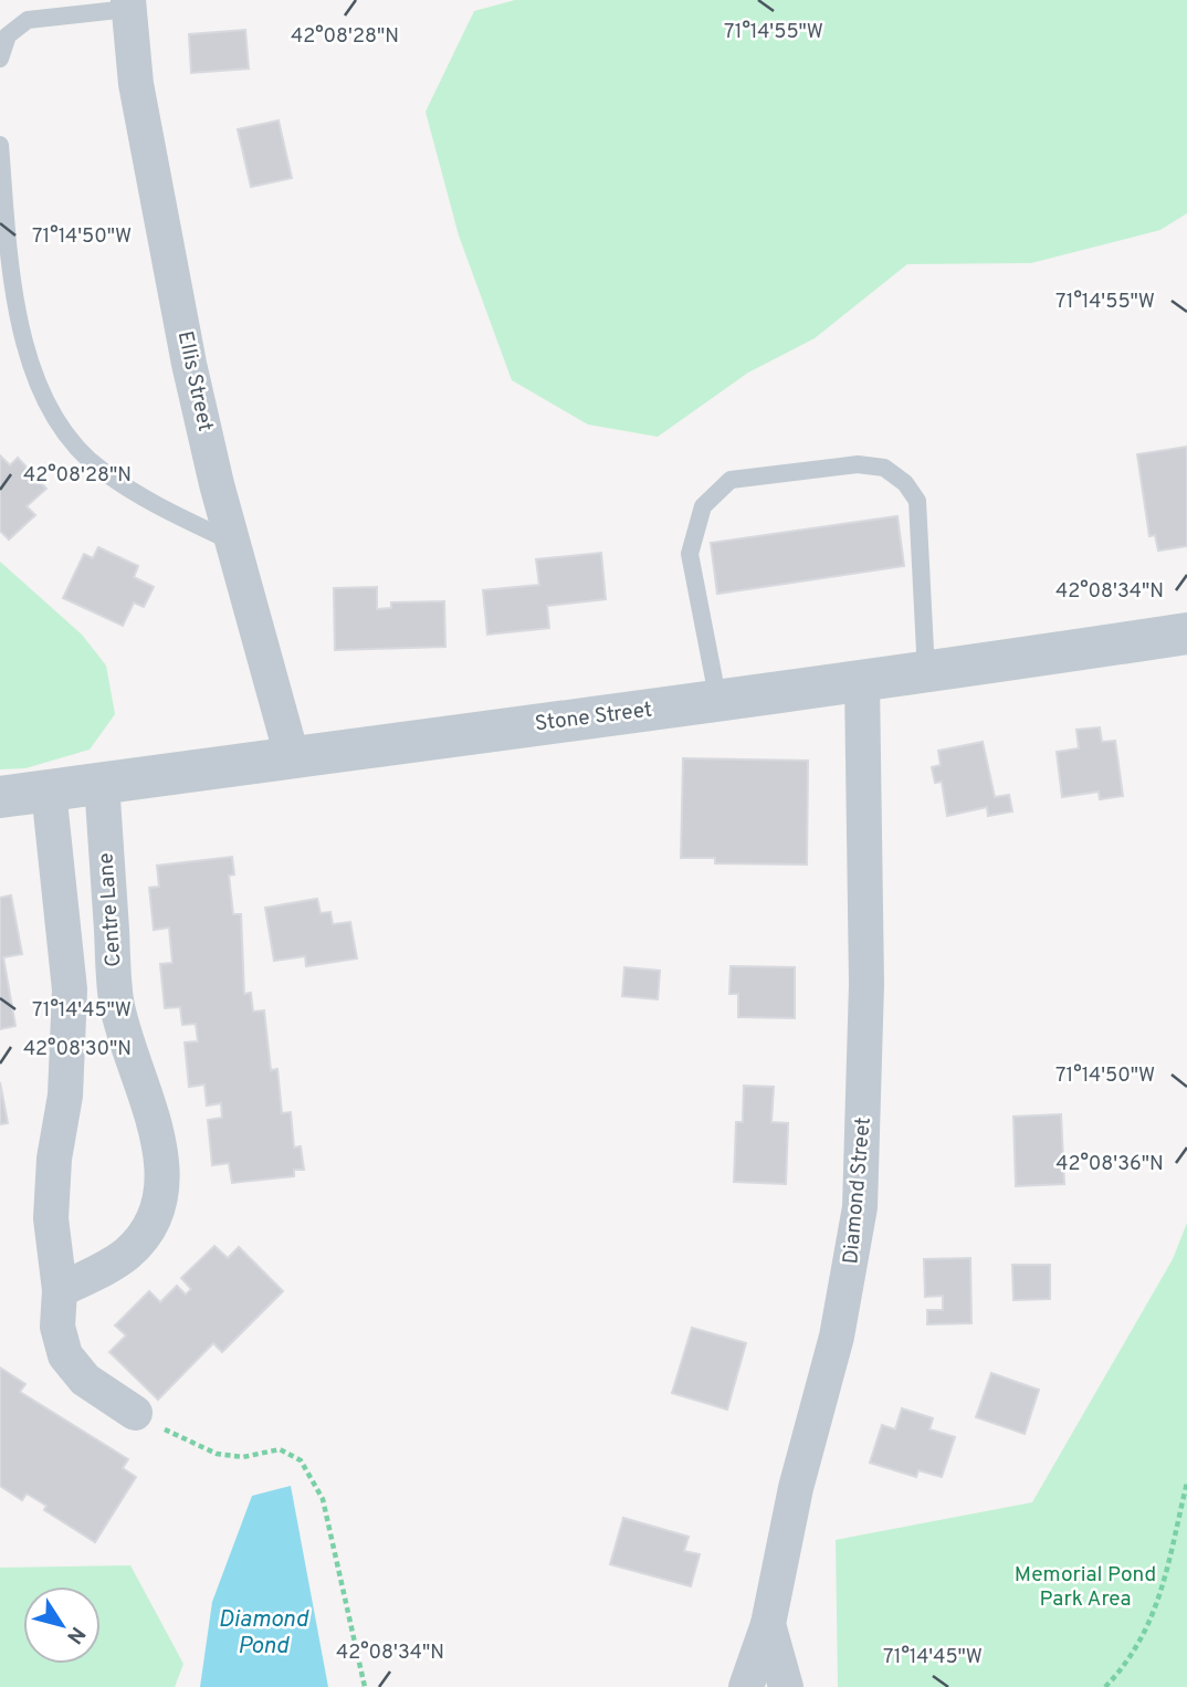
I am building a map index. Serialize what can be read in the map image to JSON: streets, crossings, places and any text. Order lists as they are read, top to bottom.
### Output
{
  "streets": {
    "street": [
      "Ellis Street",
      "Stone Street",
      "Centre Lane",
      "Diamond Street"
    ]
  },
  "crossings": [
    ["Ellis Street", "Stone Street"],
    ["Stone Street", "Centre Lane"],
    ["Stone Street", "Diamond Street"]
  ],
  "water": ["Diamond Pond"],
  "parks": ["Memorial Pond Park Area"],
  "north": "bottom right",
  "coordinates": [
    "71°14'55\"W",
    "42°08'28\"N",
    "71°14'50\"W",
    "42°08'34\"N",
    "71°14'45\"W",
    "42°08'30\"N",
    "42°08'36\"N"
  ]
}
